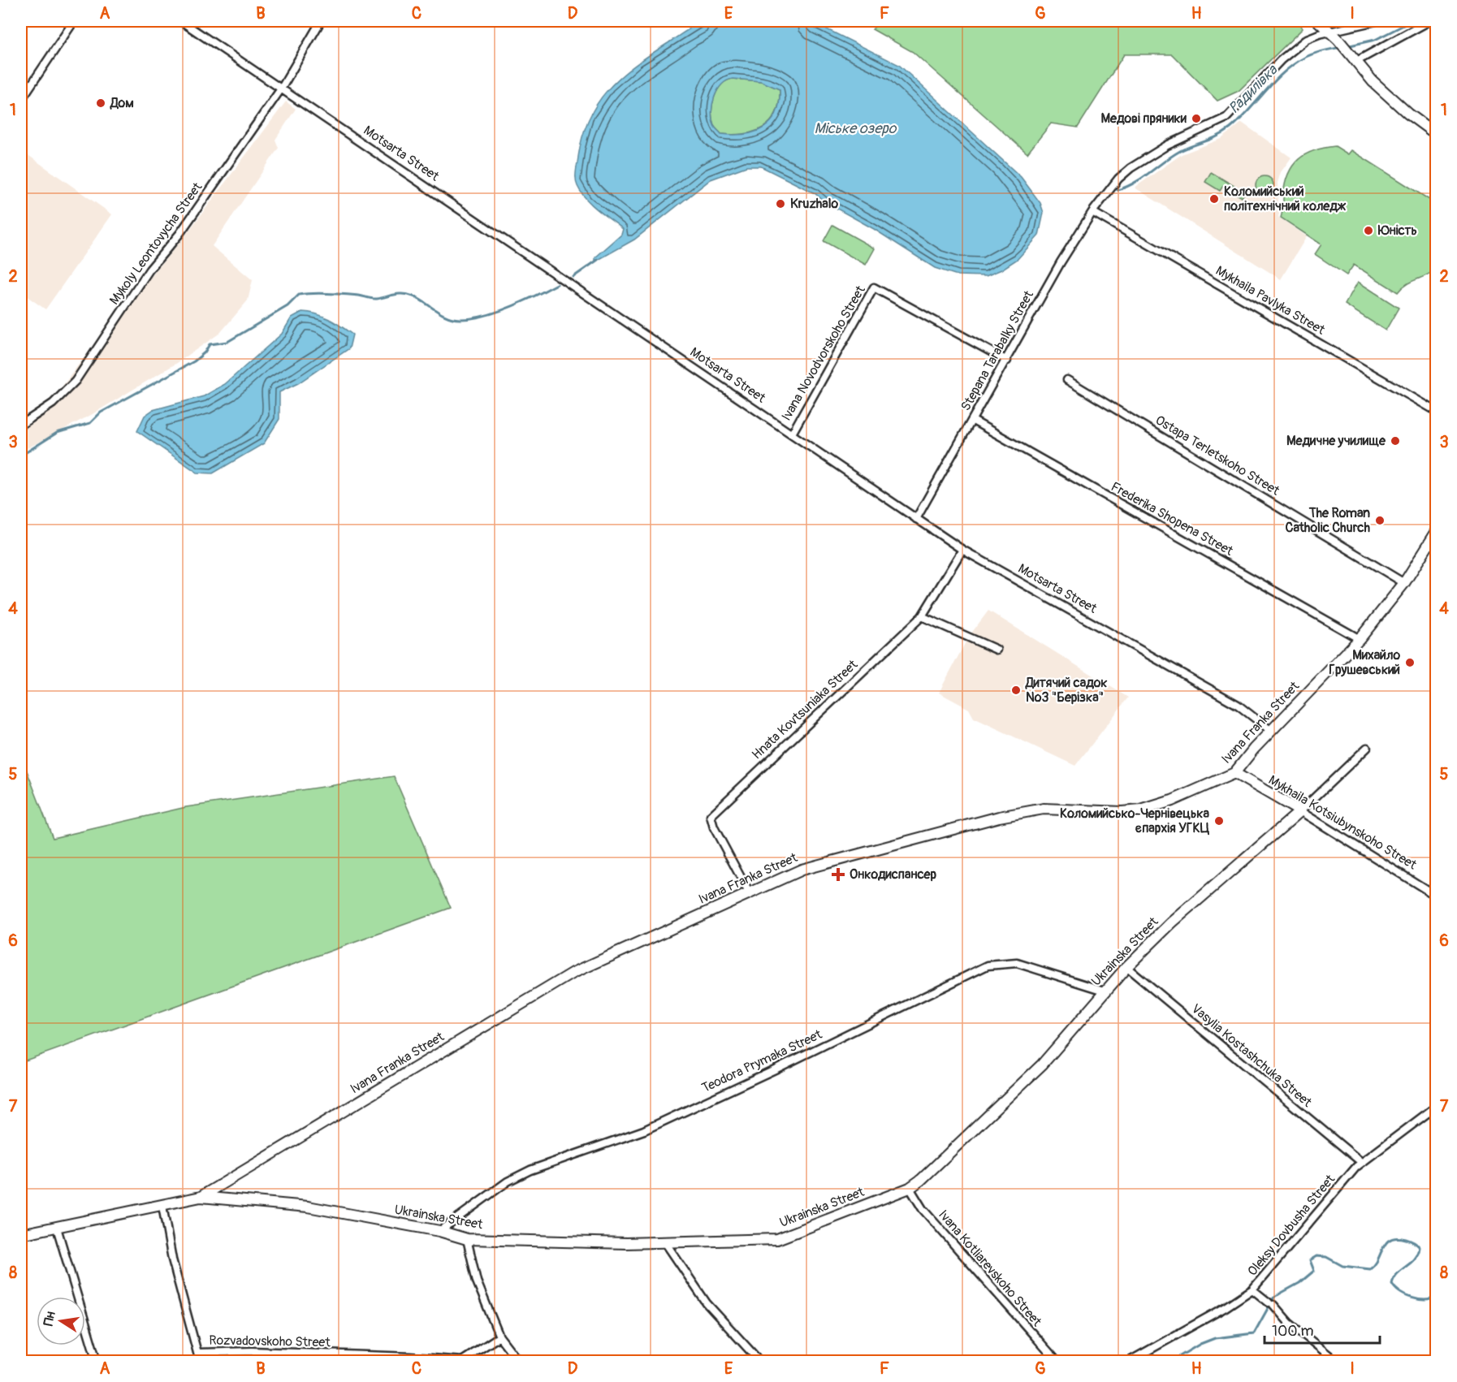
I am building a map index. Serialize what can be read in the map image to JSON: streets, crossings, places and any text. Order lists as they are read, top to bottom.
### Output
{
  "streets": {
    "street": [
      "Motsarta Street",
      "Mykoly Leontovycha Street",
      "Mykhaila Pavlyka Street",
      "Stepana Tarabalky Street",
      "Ivana Novodvorskoho Street",
      "Ostapa Terletskoho Street",
      "Frederika Shopena Street",
      "Hnata Kovtsuniaka Street",
      "Ivana Franka Street",
      "Mykhaila Kotsiubynskoho Street",
      "Ukrainska Street",
      "Vasylia Kostashchuka Street",
      "Teodora Prymaka Street",
      "Oleksy Dovbusha Street",
      "Ivana Kotliarevskoho Street",
      "Rozvadovskoho Street"
    ]
  },
  "crossings": [
    ["Motsarta Street", "Mykoly Leontovycha Street"],
    ["Motsarta Street", "Stepana Tarabalky Street"],
    ["Motsarta Street", "Ivana Novodvorskoho Street"],
    ["Motsarta Street", "Hnata Kovtsuniaka Street"],
    ["Motsarta Street", "Ivana Franka Street"],
    ["Mykhaila Pavlyka Street", "Stepana Tarabalky Street"],
    ["Stepana Tarabalky Street", "Ivana Novodvorskoho Street"],
    ["Stepana Tarabalky Street", "Frederika Shopena Street"],
    ["Ostapa Terletskoho Street", "Ivana Franka Street"],
    ["Frederika Shopena Street", "Ivana Franka Street"],
    ["Hnata Kovtsuniaka Street", "Ivana Franka Street"],
    ["Ivana Franka Street", "Mykhaila Kotsiubynskoho Street"],
    ["Ivana Franka Street", "Ukrainska Street"],
    ["Ivana Franka Street", "Rozvadovskoho Street"],
    ["Mykhaila Kotsiubynskoho Street", "Ukrainska Street"],
    ["Ukrainska Street", "Vasylia Kostashchuka Street"],
    ["Ukrainska Street", "Teodora Prymaka Street"],
    ["Ukrainska Street", "Ivana Kotliarevskoho Street"],
    ["Vasylia Kostashchuka Street", "Oleksy Dovbusha Street"]
  ],
  "water": ["Радилівка", "Міське озеро"],
  "places": {
    "other": [
      "Дом",
      "Медові пряники",
      "Коломийський політехнічний коледж",
      "Kruzhalo",
      "Юність",
      "Медичне училище",
      "The Roman Catholic Church",
      "Михайло Грушевський",
      "Дитячий садок №3 \"Берізка\"",
      "Коломийсько-Чернівецька єпархія УГКЦ"
    ],
    "health": ["Онкодиспансер"]
  },
  "scale_bar": "100 m",
  "north": "left",
  "grid": {
    "columns": [
      "A",
      "B",
      "C",
      "D",
      "E",
      "F",
      "G",
      "H",
      "I"
    ],
    "rows": [
      "1",
      "2",
      "3",
      "4",
      "5",
      "6",
      "7",
      "8"
    ]
  }
}
